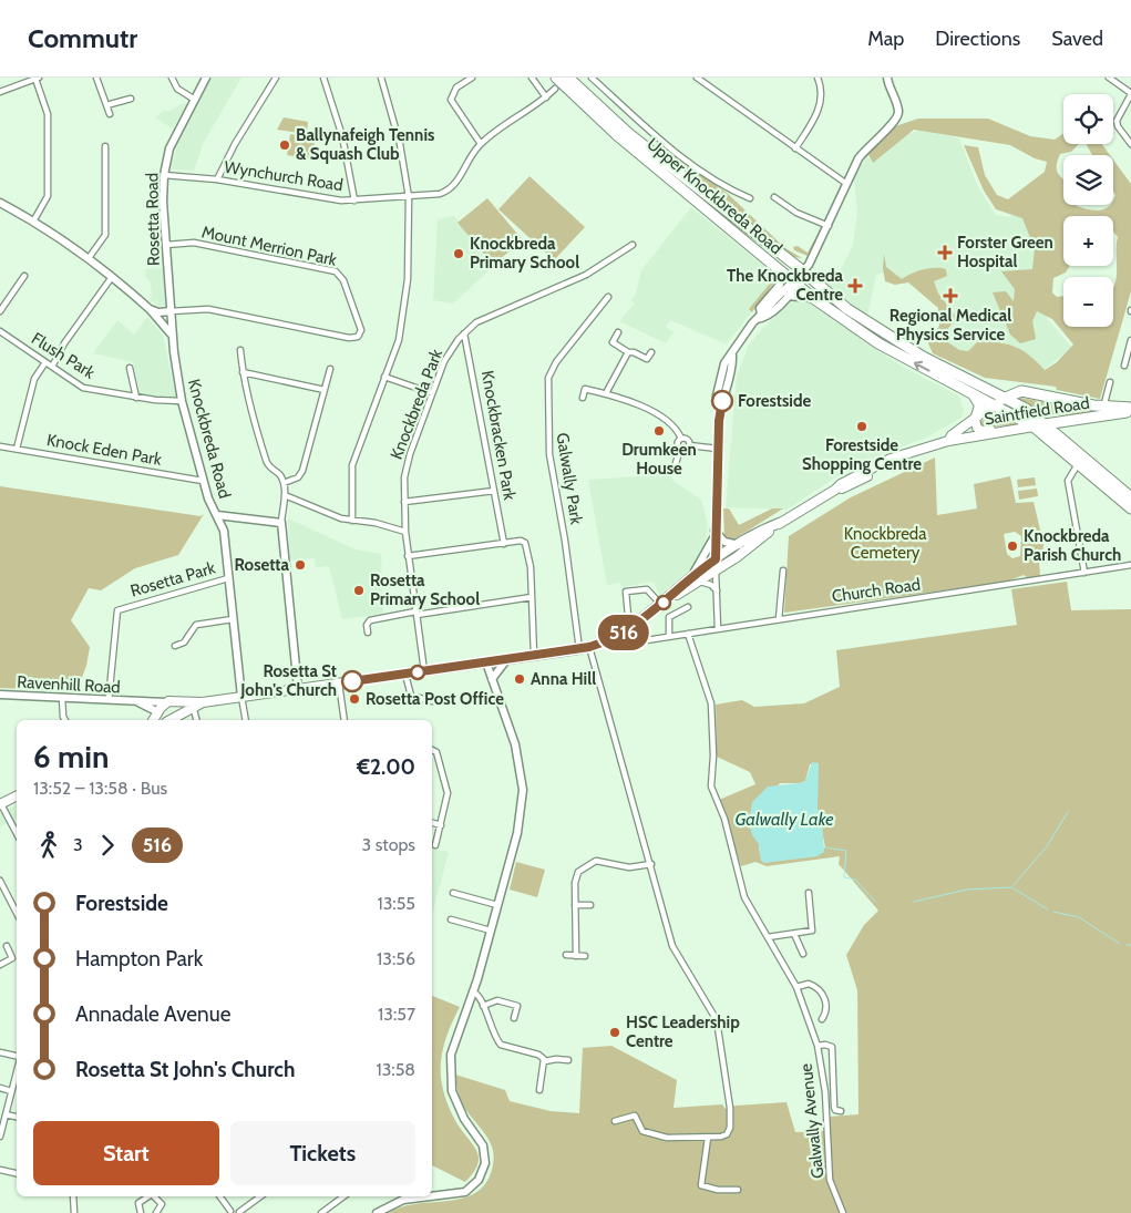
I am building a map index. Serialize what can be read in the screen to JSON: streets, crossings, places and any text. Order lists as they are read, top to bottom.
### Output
{
  "streets": {
    "highway": ["Upper Knockbreda Road", "Saintfield Road"],
    "street": [
      "Wynchurch Road",
      "Rosetta Road",
      "Mount Merrion Park",
      "Flush Park",
      "Knockbreda Park",
      "Knockbracken Park",
      "Knockbreda Road",
      "Knock Eden Park",
      "Galwally Park",
      "Rosetta Park",
      "Church Road",
      "Ravenhill Road",
      "Galwally Avenue"
    ]
  },
  "crossings": [
    ["Wynchurch Road", "Upper Knockbreda Road"],
    ["Wynchurch Road", "Rosetta Road"],
    ["Upper Knockbreda Road", "Saintfield Road"],
    ["Rosetta Road", "Mount Merrion Park"],
    ["Rosetta Road", "Knockbreda Road"],
    ["Flush Park", "Knockbreda Road"],
    ["Knockbreda Park", "Saintfield Road"],
    ["Knockbreda Park", "Knockbracken Park"],
    ["Saintfield Road", "Galwally Park"],
    ["Saintfield Road", "Rosetta Park"],
    ["Knockbreda Road", "Knock Eden Park"],
    ["Knockbreda Road", "Rosetta Park"],
    ["Rosetta Park", "Ravenhill Road"],
    ["Church Road", "Galwally Avenue"]
  ],
  "water": ["Galwally Lake"],
  "parks": ["Knockbreda Cemetery"],
  "places": {
    "other": [
      "Ballynafeigh Tennis & Squash Club",
      "Knockbreda Primary School",
      "Forestside",
      "Forestside Shopping Centre",
      "Drumkeen House",
      "Knockbreda Parish Church",
      "Rosetta",
      "Rosetta Primary School",
      "Anna Hill",
      "Rosetta St John's Church",
      "Rosetta Post Office",
      "HSC Leadership Centre"
    ],
    "health": ["Forster Green Hospital", "The Knockbreda Centre", "Regional Medical Physics Service"]
  },
  "lines": ["bus line 516"],
  "page": {
    "header": "Commutr",
    "nav": ["Map", "Directions", "Saved"],
    "on_map": "516",
    "map_buttons": ["+", "−"],
    "heading": ["6 min", "13:52 – 13:58 · Bus", "€2.00"],
    "legs": ["3", "516", "3 stops"],
    "list": [
      {
        "name": "Forestside",
        "value": "13:55"
      },
      {
        "name": "Hampton Park",
        "value": "13:56"
      },
      {
        "name": "Annadale Avenue",
        "value": "13:57"
      },
      {
        "name": "Rosetta St John's Church",
        "value": "13:58"
      }
    ],
    "buttons": ["Start", "Tickets"]
  }
}
